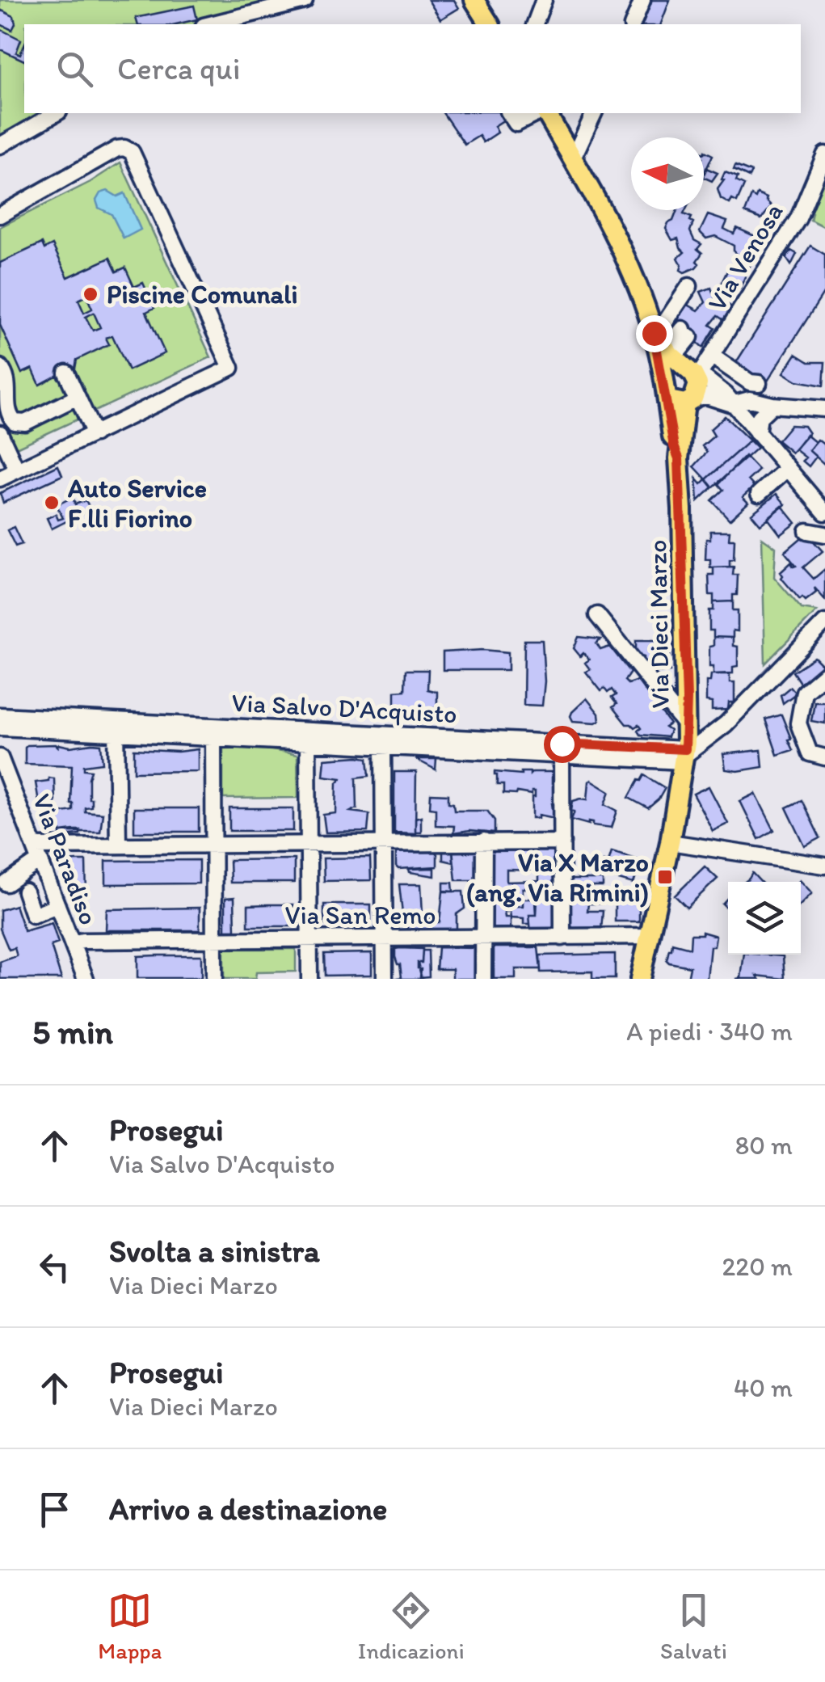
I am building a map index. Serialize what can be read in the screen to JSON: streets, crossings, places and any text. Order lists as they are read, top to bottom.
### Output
{
  "streets": {
    "main road": ["Via Dieci Marzo"],
    "street": [
      "Via Venosa",
      "Via Salvo D'Acquisto",
      "Via Paradiso",
      "Via San Remo"
    ]
  },
  "crossings": [
    ["Via Venosa", "Via Dieci Marzo"],
    ["Via Dieci Marzo", "Via Salvo D'Acquisto"],
    ["Via Dieci Marzo", "Via San Remo"],
    ["Via Paradiso", "Via San Remo"]
  ],
  "places": {
    "other": ["Piscine Comunali", "Auto Service F.lli Fiorino"],
    "transit": ["Via X Marzo (ang. Via Rimini)"]
  },
  "north": "left",
  "page": {
    "search": "Cerca qui",
    "heading": ["5 min", "A piedi · 340 m"],
    "list": [
      ["Prosegui", "Via Salvo D'Acquisto", "80 m"],
      ["Svolta a sinistra", "Via Dieci Marzo", "220 m"],
      ["Prosegui", "Via Dieci Marzo", "40 m"],
      "Arrivo a destinazione"
    ],
    "nav": ["Mappa", "Indicazioni", "Salvati"]
  }
}
